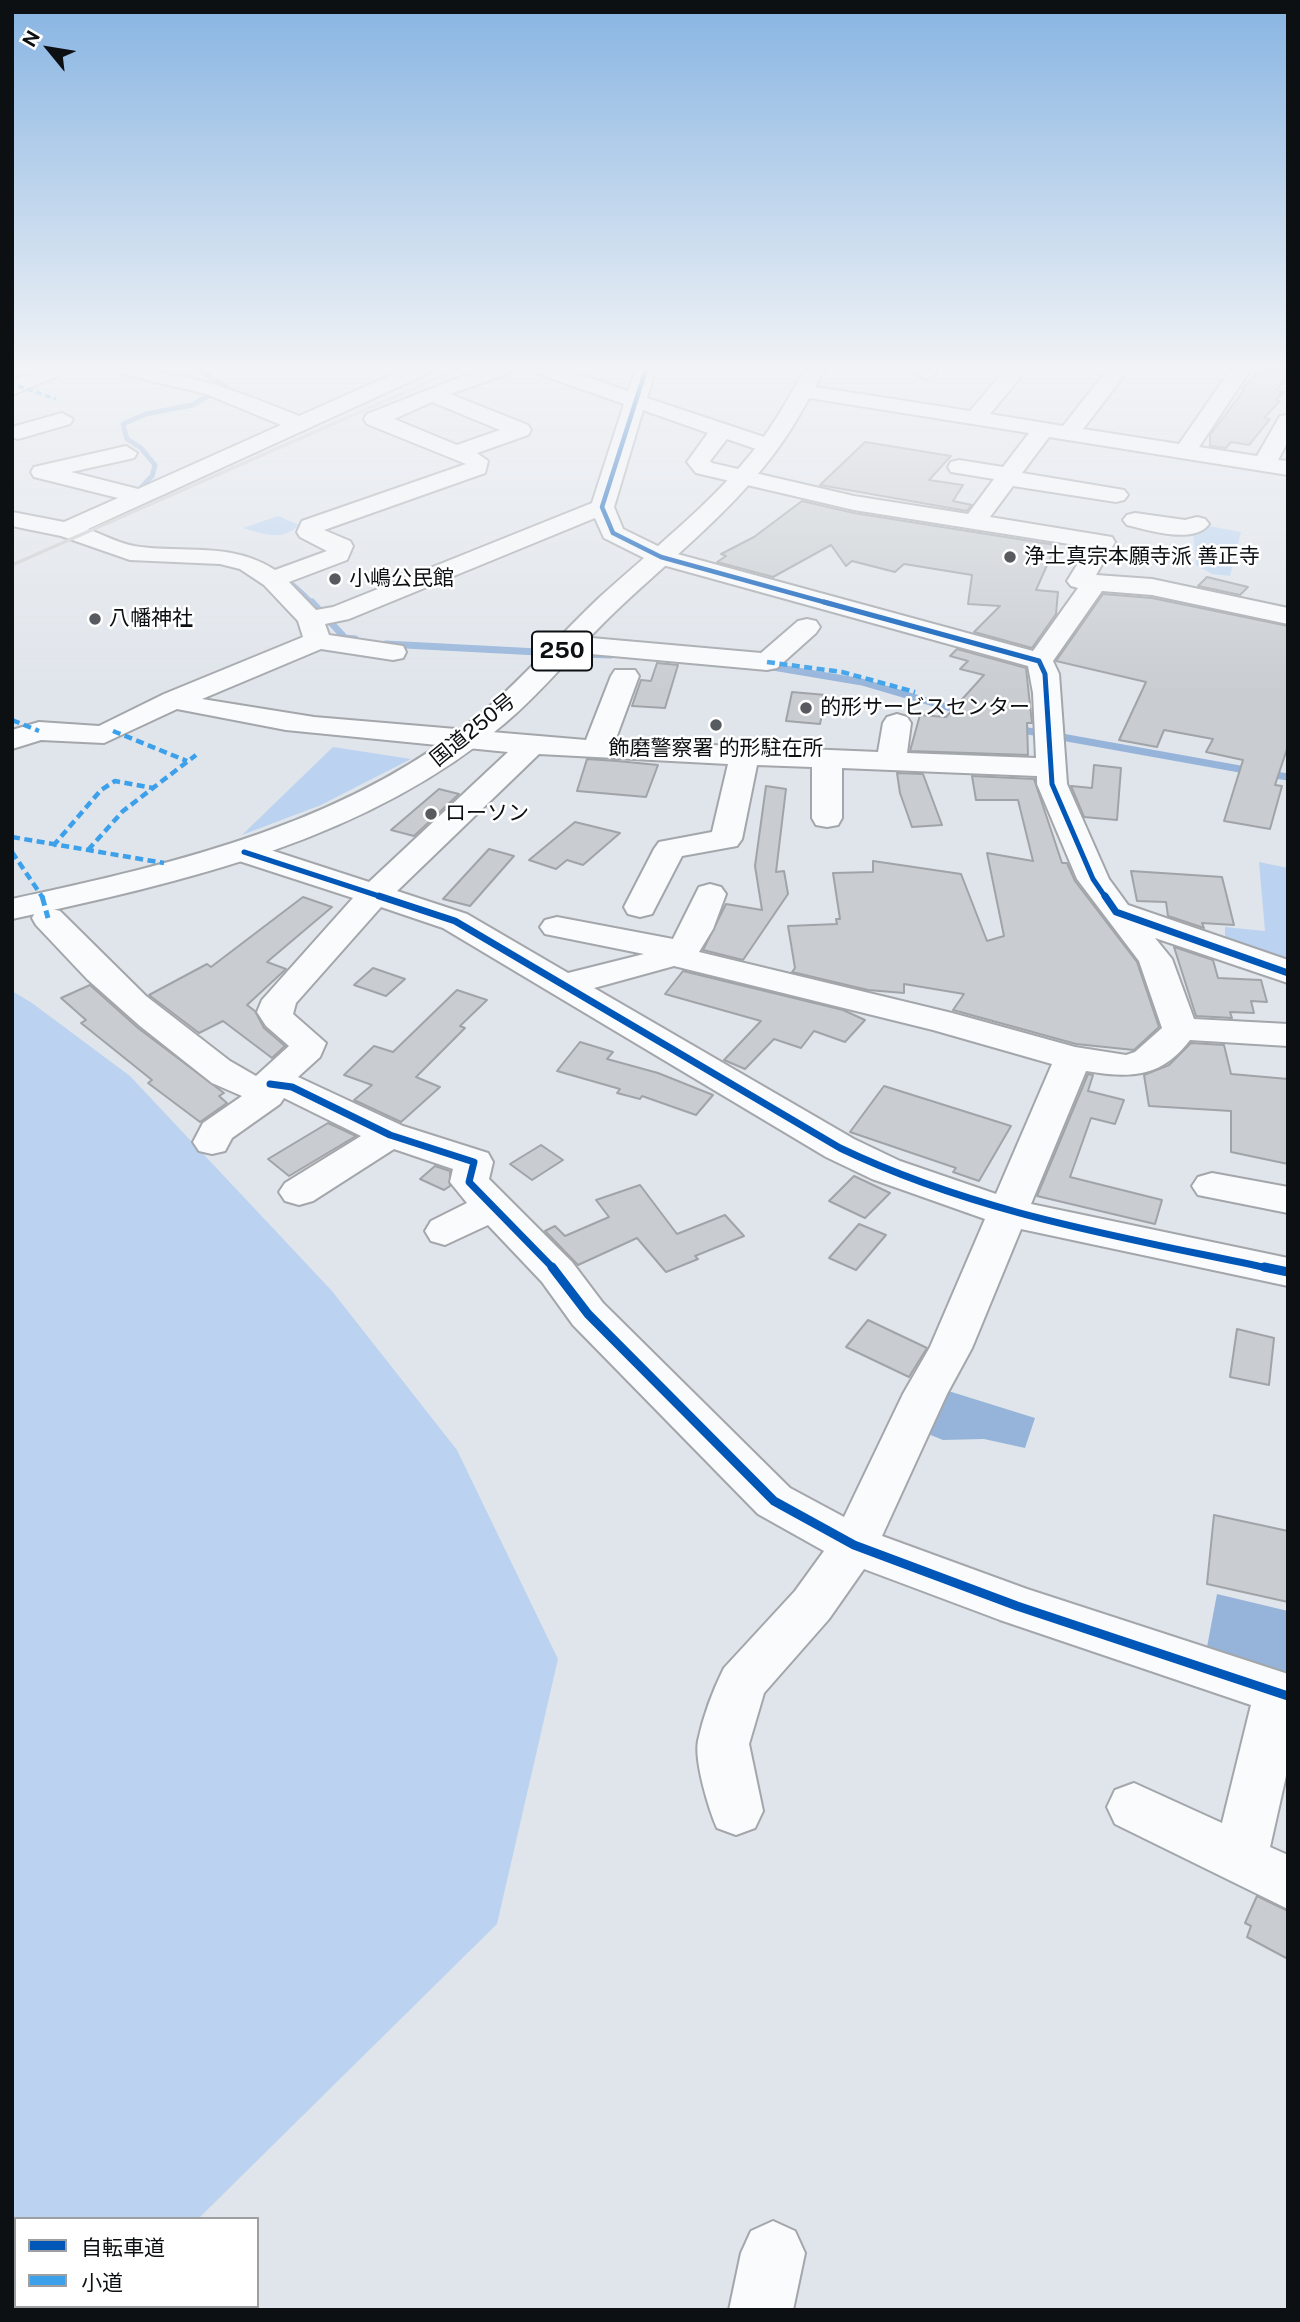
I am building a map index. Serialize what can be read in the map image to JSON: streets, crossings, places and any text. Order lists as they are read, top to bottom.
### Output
{
  "streets": {
    "main road": ["250", "国道250号"]
  },
  "places": [
    "浄土真宗本願寺派 善正寺",
    "小嶋公民館",
    "八幡神社",
    "的形サービスセンター",
    "飾磨警察署 的形駐在所",
    "ローソン"
  ],
  "legend": ["自転車道", "小道"],
  "north": "top left"
}
